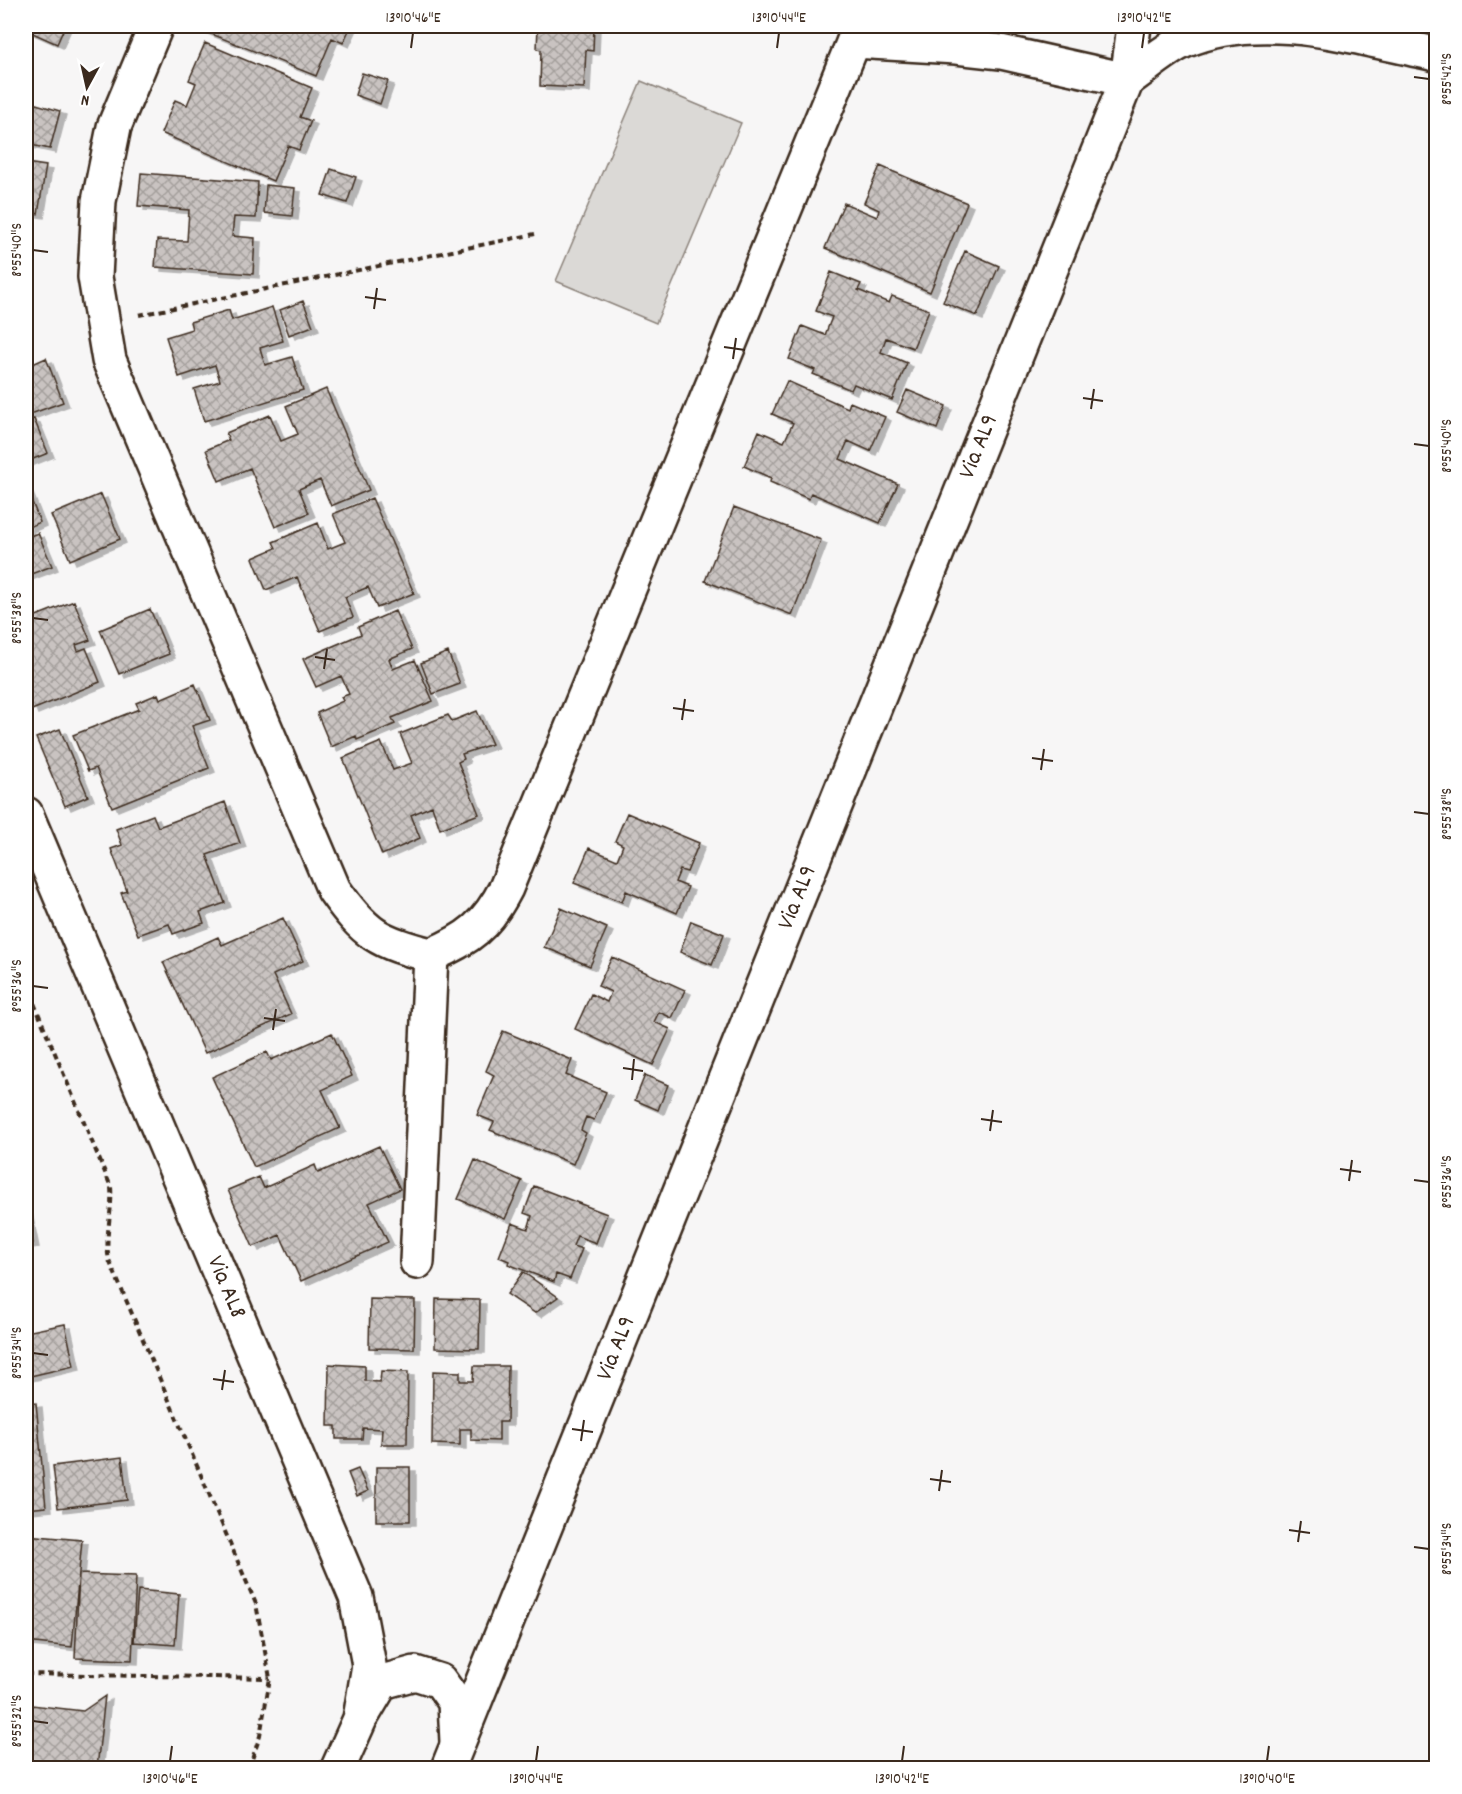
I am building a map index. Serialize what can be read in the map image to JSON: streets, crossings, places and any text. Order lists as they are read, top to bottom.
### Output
{
  "streets": {
    "street": ["Via AL9", "Via AL8"]
  },
  "north": "bottom",
  "coordinates": [
    "13°10'46\"E",
    "13°10'44\"E",
    "13°10'42\"E",
    "8°55'42\"S",
    "8°55'40\"S",
    "8°55'38\"S",
    "8°55'36\"S",
    "8°55'34\"S",
    "8°55'32\"S",
    "13°10'40\"E"
  ]
}
